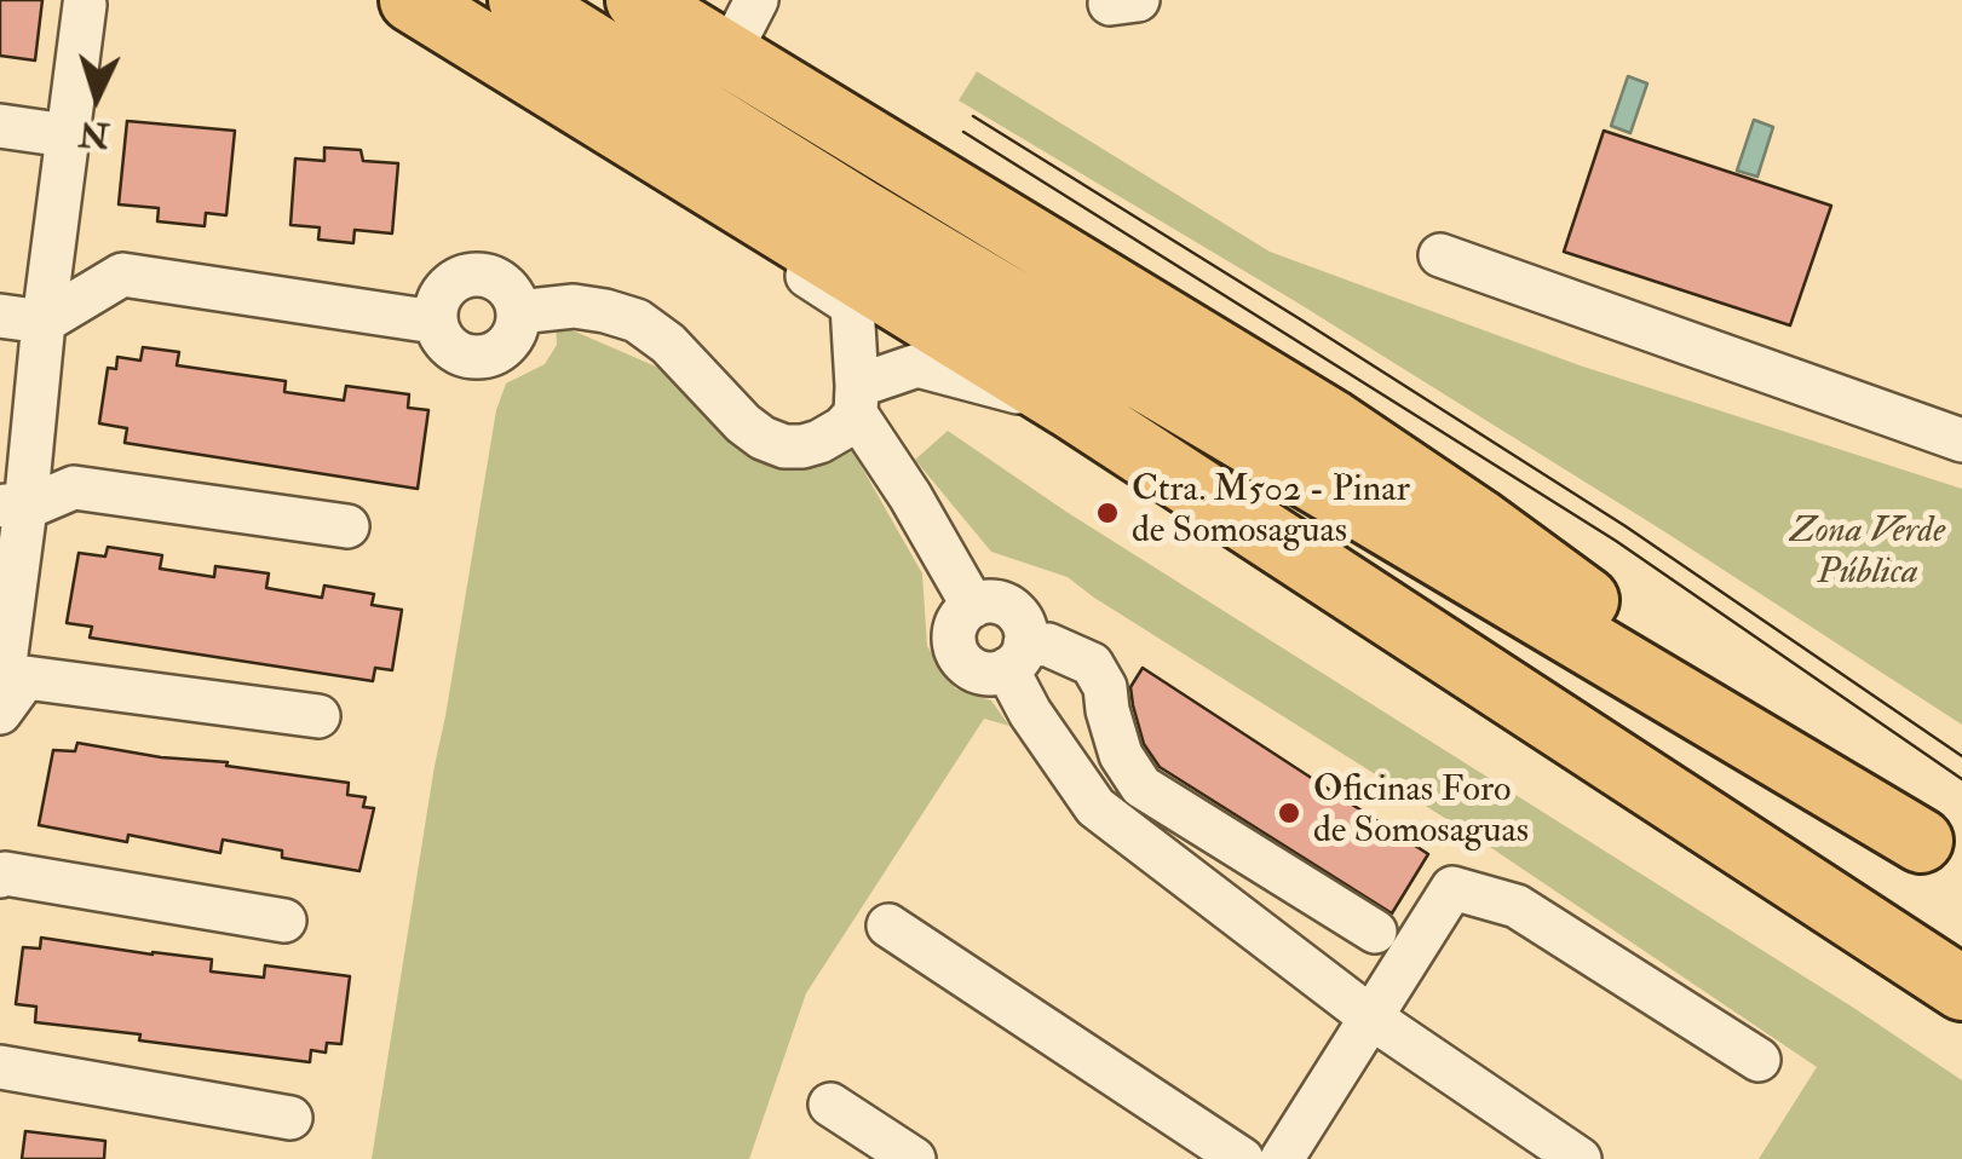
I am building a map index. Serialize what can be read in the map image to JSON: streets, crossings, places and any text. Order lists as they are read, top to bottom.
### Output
{
  "parks": ["Zona Verde Pública"],
  "places": ["Ctra. M502 - Pinar de Somosaguas", "Oficinas Foro de Somosaguas"],
  "north": "bottom"
}
